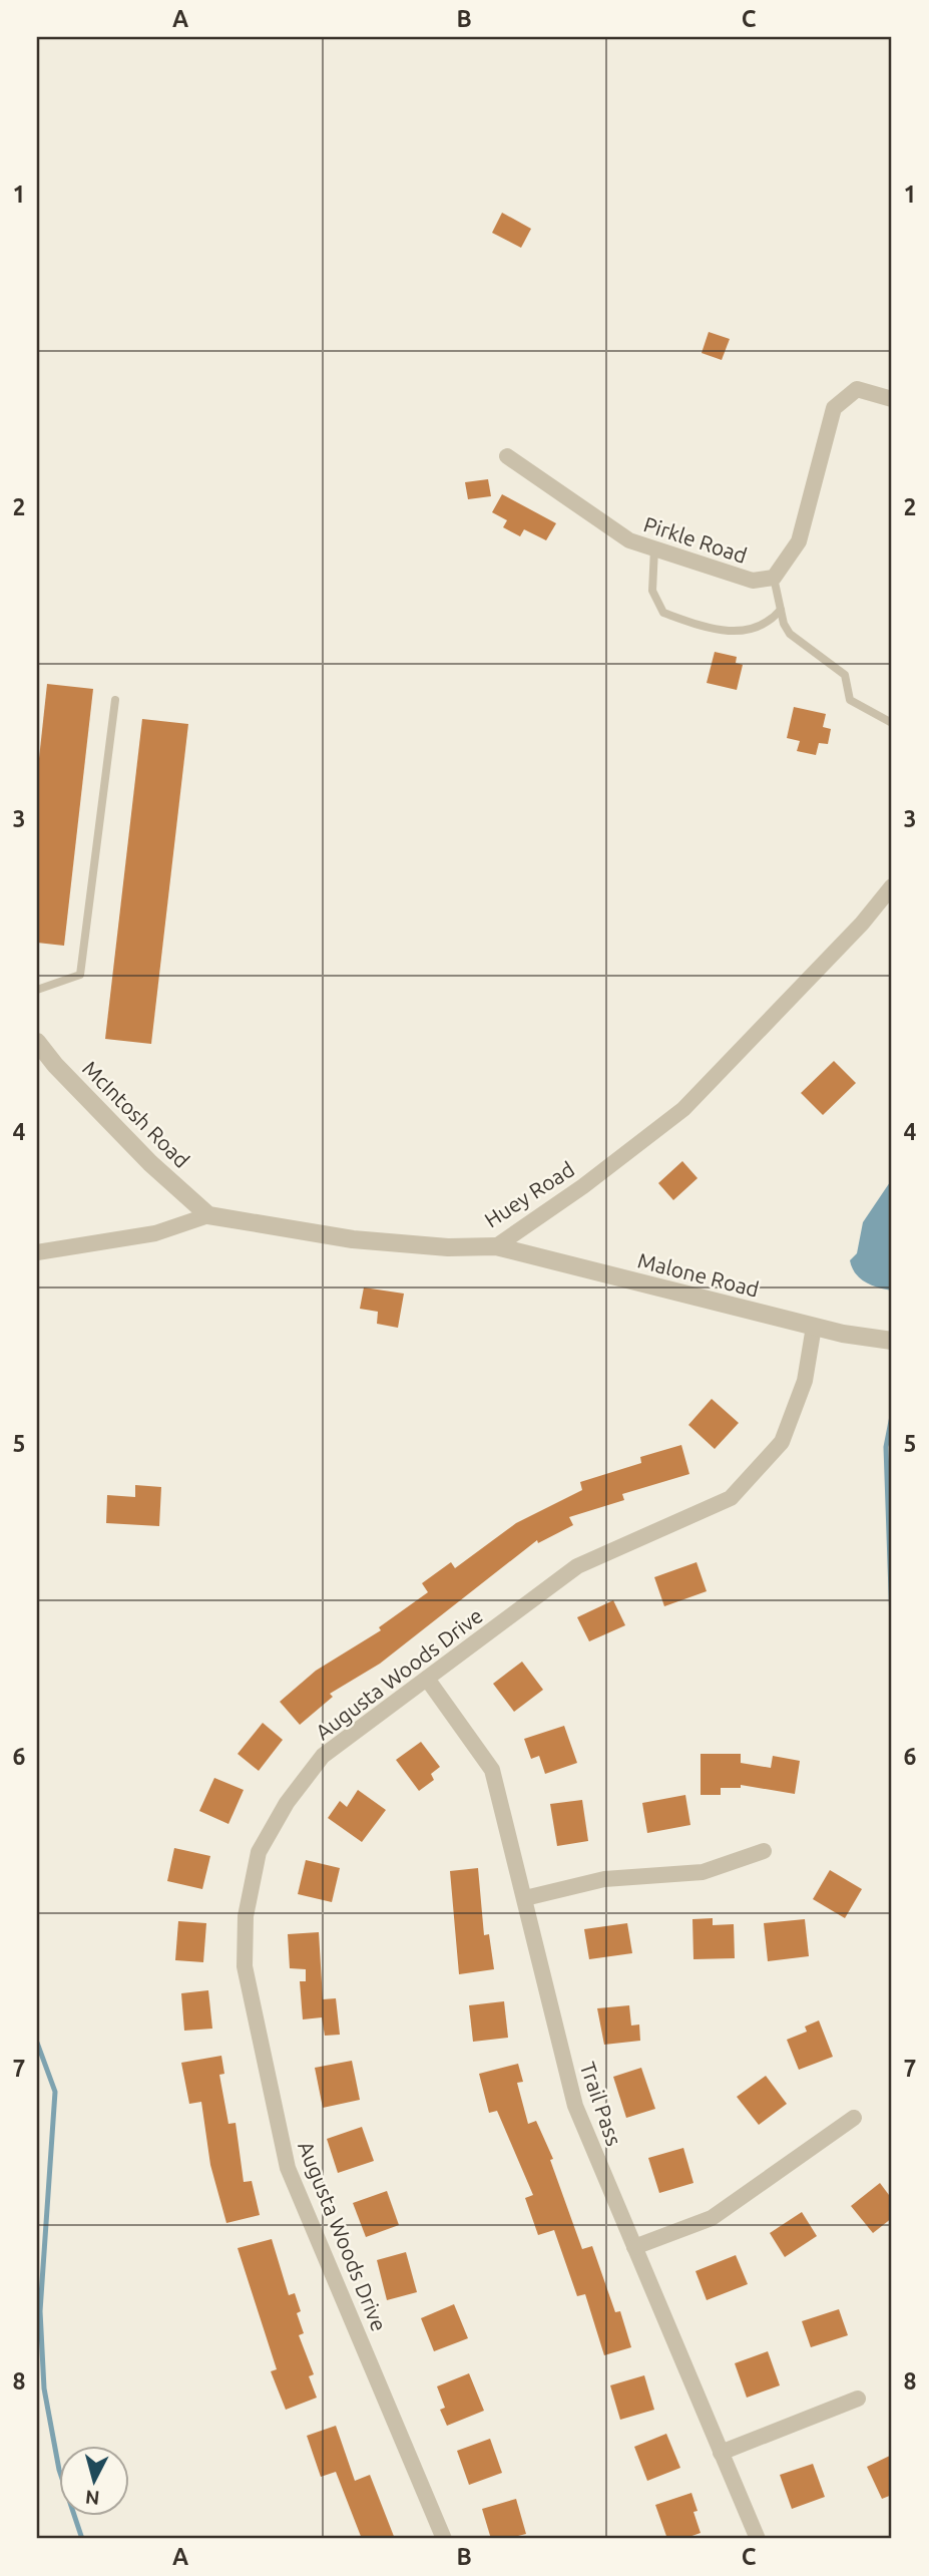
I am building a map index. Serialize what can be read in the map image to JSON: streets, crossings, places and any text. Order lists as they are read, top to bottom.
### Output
{
  "streets": {
    "street": [
      "Pirkle Road",
      "McIntosh Road",
      "Huey Road",
      "Malone Road",
      "Augusta Woods Drive",
      "Trail Pass"
    ]
  },
  "crossings": [
    ["McIntosh Road", "Huey Road"],
    ["Huey Road", "Malone Road"],
    ["Malone Road", "Augusta Woods Drive"],
    ["Augusta Woods Drive", "Trail Pass"]
  ],
  "north": "bottom",
  "grid": {
    "columns": ["A", "B", "C"],
    "rows": [
      "1",
      "2",
      "3",
      "4",
      "5",
      "6",
      "7",
      "8"
    ]
  }
}
